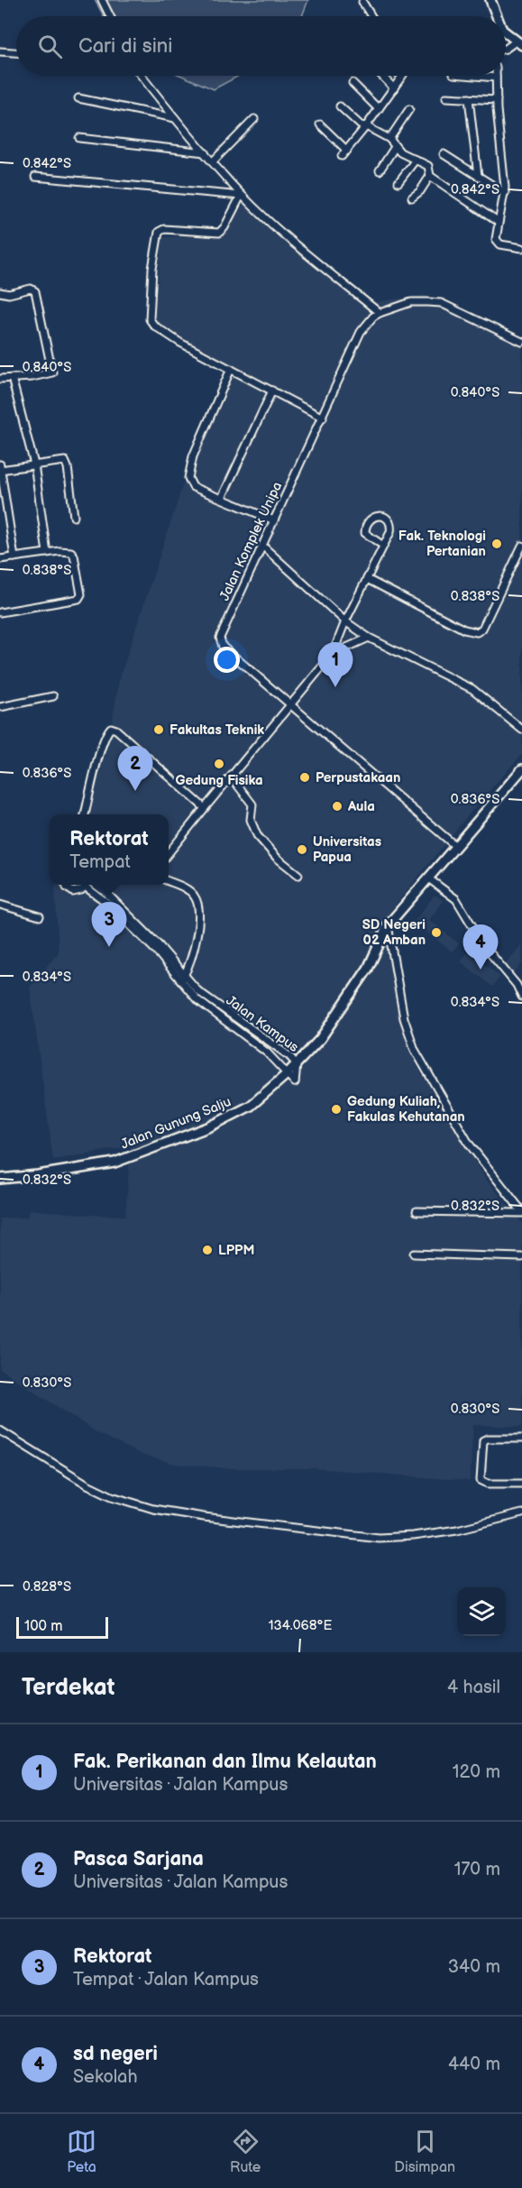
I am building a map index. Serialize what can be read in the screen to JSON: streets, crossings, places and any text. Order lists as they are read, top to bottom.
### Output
{
  "streets": {
    "main road": ["Jalan Gunung Salju"],
    "street": ["Jalan Komplek Unipa", "Jalan Kampus"]
  },
  "crossings": [
    ["Jalan Komplek Unipa", "Jalan Gunung Salju"],
    ["Jalan Kampus", "Jalan Gunung Salju"]
  ],
  "places": [
    "Fak. Teknologi Pertanian",
    "Fakultas Teknik",
    "Gedung Fisika",
    "Perpustakaan",
    "Aula",
    "Universitas Papua",
    "SD Negeri 02 Amban",
    "Gedung Kuliah, Fakulas Kehutanan",
    "LPPM"
  ],
  "scale_bar": "100 m",
  "page": {
    "search": "Cari di sini",
    "pins": [
      "1",
      "2",
      "3",
      "4"
    ],
    "popup": ["Rektorat", "Tempat"],
    "scale": "100 m",
    "heading": ["Terdekat", "4 hasil"],
    "list": [
      {
        "mark": "1",
        "name": "Fak. Perikanan dan Ilmu Kelautan",
        "note": "Universitas · Jalan Kampus",
        "value": "120 m"
      },
      {
        "mark": "2",
        "name": "Pasca Sarjana",
        "note": "Universitas · Jalan Kampus",
        "value": "170 m"
      },
      {
        "mark": "3",
        "name": "Rektorat",
        "note": "Tempat · Jalan Kampus",
        "value": "340 m"
      },
      {
        "mark": "4",
        "name": "sd negeri",
        "note": "Sekolah",
        "value": "440 m"
      }
    ],
    "nav": ["Peta", "Rute", "Disimpan"]
  },
  "coordinates": [
    "0.842°S",
    "0.840°S",
    "0.838°S",
    "0.836°S",
    "0.834°S",
    "0.832°S",
    "0.830°S",
    "0.828°S",
    "134.068°E"
  ]
}
